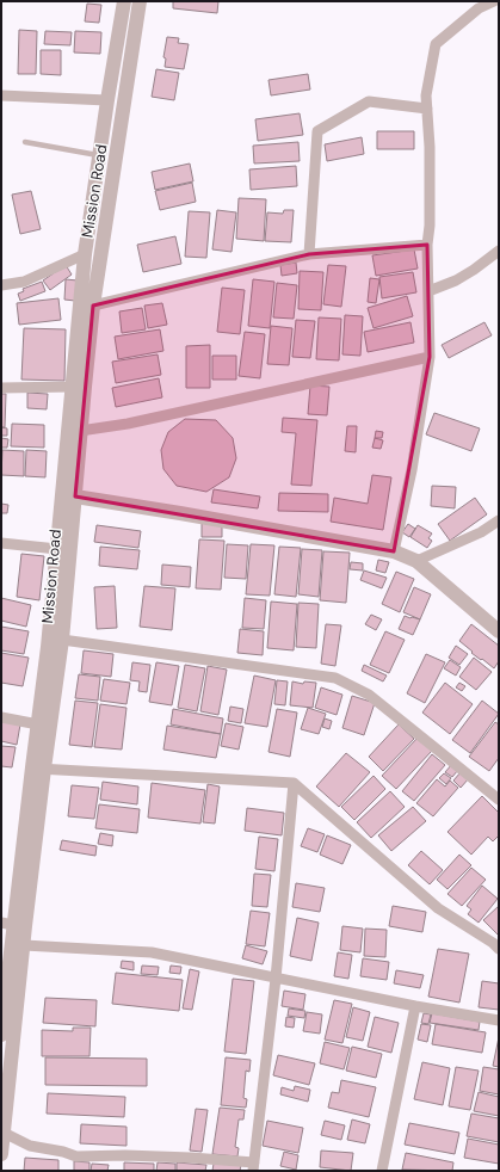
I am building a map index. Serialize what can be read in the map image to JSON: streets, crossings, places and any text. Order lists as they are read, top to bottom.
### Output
{
  "streets": {
    "street": ["Mission Road"]
  }
}
